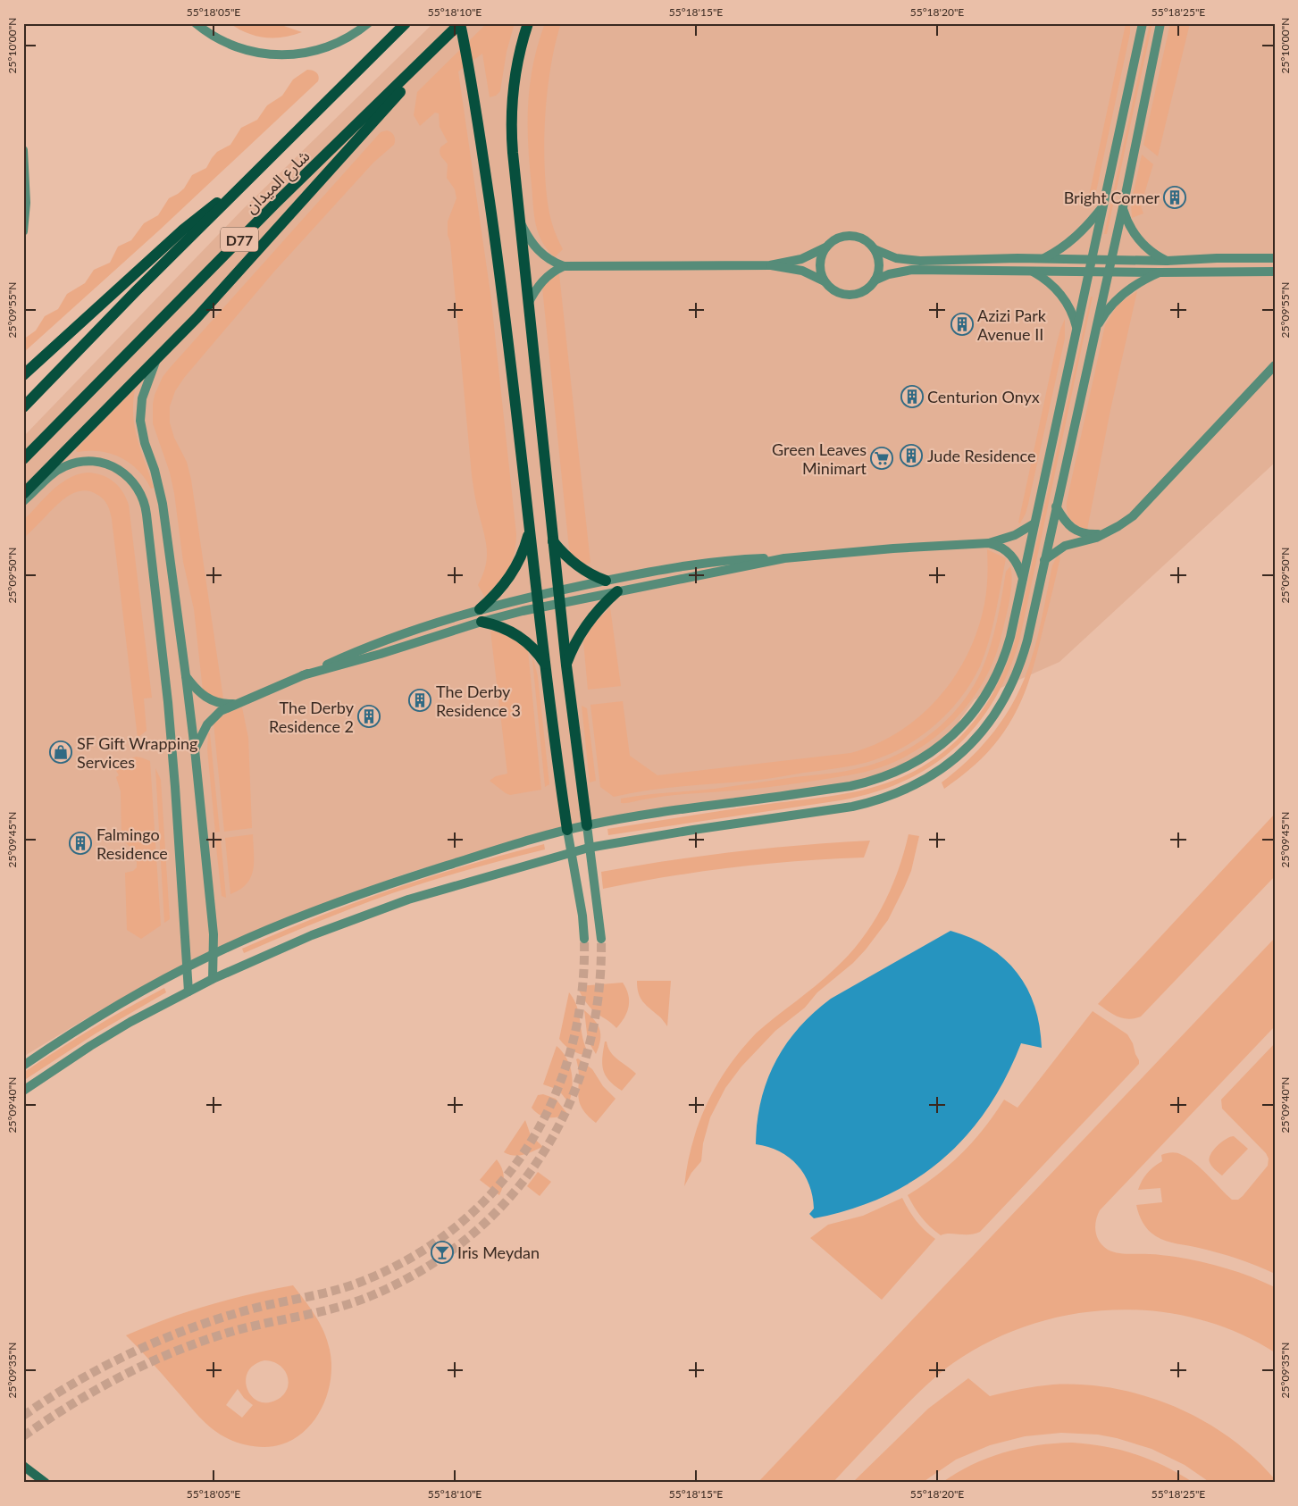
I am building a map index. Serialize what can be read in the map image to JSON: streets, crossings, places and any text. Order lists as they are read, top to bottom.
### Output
{
  "streets": {
    "main road": ["شارع الميدان", "D77"]
  },
  "places": {
    "building": [
      "Bright Corner",
      "Azizi Park Avenue II",
      "Centurion Onyx",
      "Jude Residence",
      "The Derby Residence 3",
      "The Derby Residence 2",
      "Falmingo Residence"
    ],
    "supermarket": ["Green Leaves Minimart"],
    "shop": ["SF Gift Wrapping Services"],
    "bar": ["Iris Meydan"]
  },
  "coordinates": [
    "55°18'05\"E",
    "55°18'10\"E",
    "55°18'15\"E",
    "55°18'20\"E",
    "55°18'25\"E",
    "25°10'00\"N",
    "25°09'55\"N",
    "25°09'50\"N",
    "25°09'45\"N",
    "25°09'40\"N",
    "25°09'35\"N"
  ]
}
